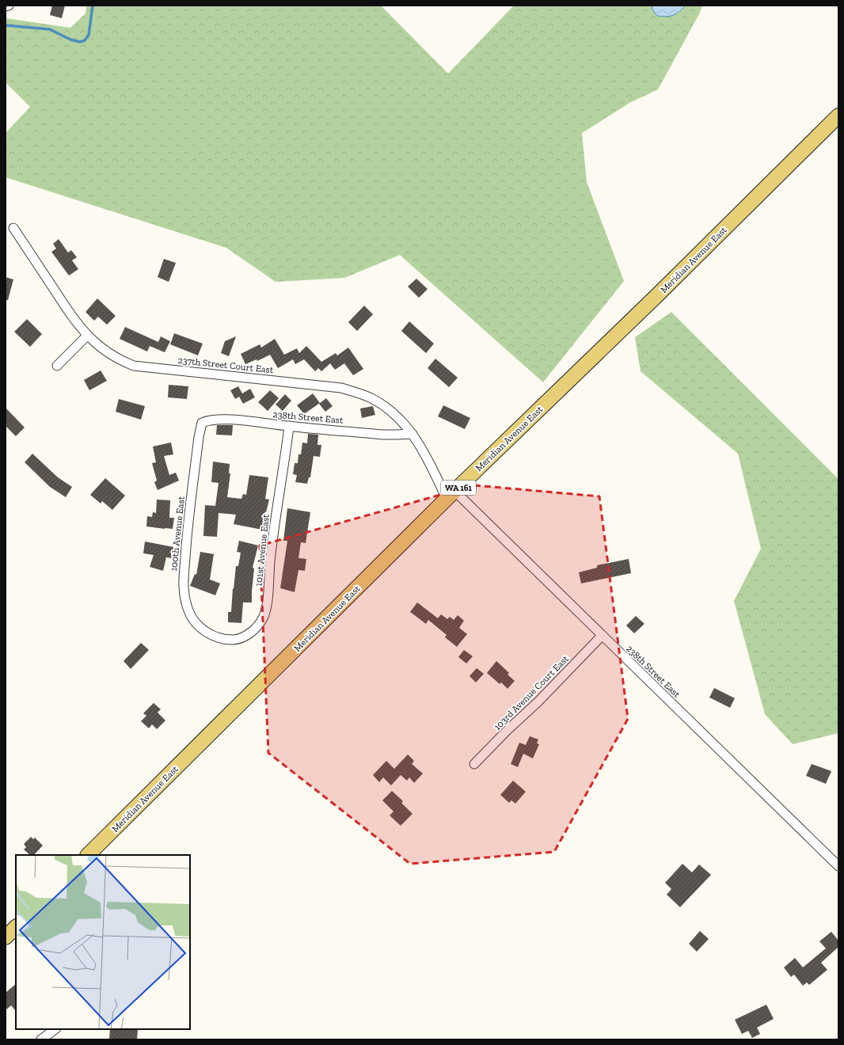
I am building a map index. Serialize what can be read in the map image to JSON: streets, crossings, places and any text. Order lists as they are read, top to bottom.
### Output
{
  "streets": {
    "main road": ["Meridian Avenue East", "WA 161"],
    "street": [
      "237th Street Court East",
      "238th Street East",
      "100th Avenue East",
      "101st Avenue East",
      "103rd Avenue Court East"
    ]
  },
  "crossings": [
    ["Meridian Avenue East", "237th Street Court East"],
    ["Meridian Avenue East", "238th Street East"],
    ["237th Street Court East", "238th Street East"],
    ["238th Street East", "100th Avenue East"],
    ["238th Street East", "101st Avenue East"],
    ["238th Street East", "103rd Avenue Court East"],
    ["100th Avenue East", "101st Avenue East"]
  ]
}
